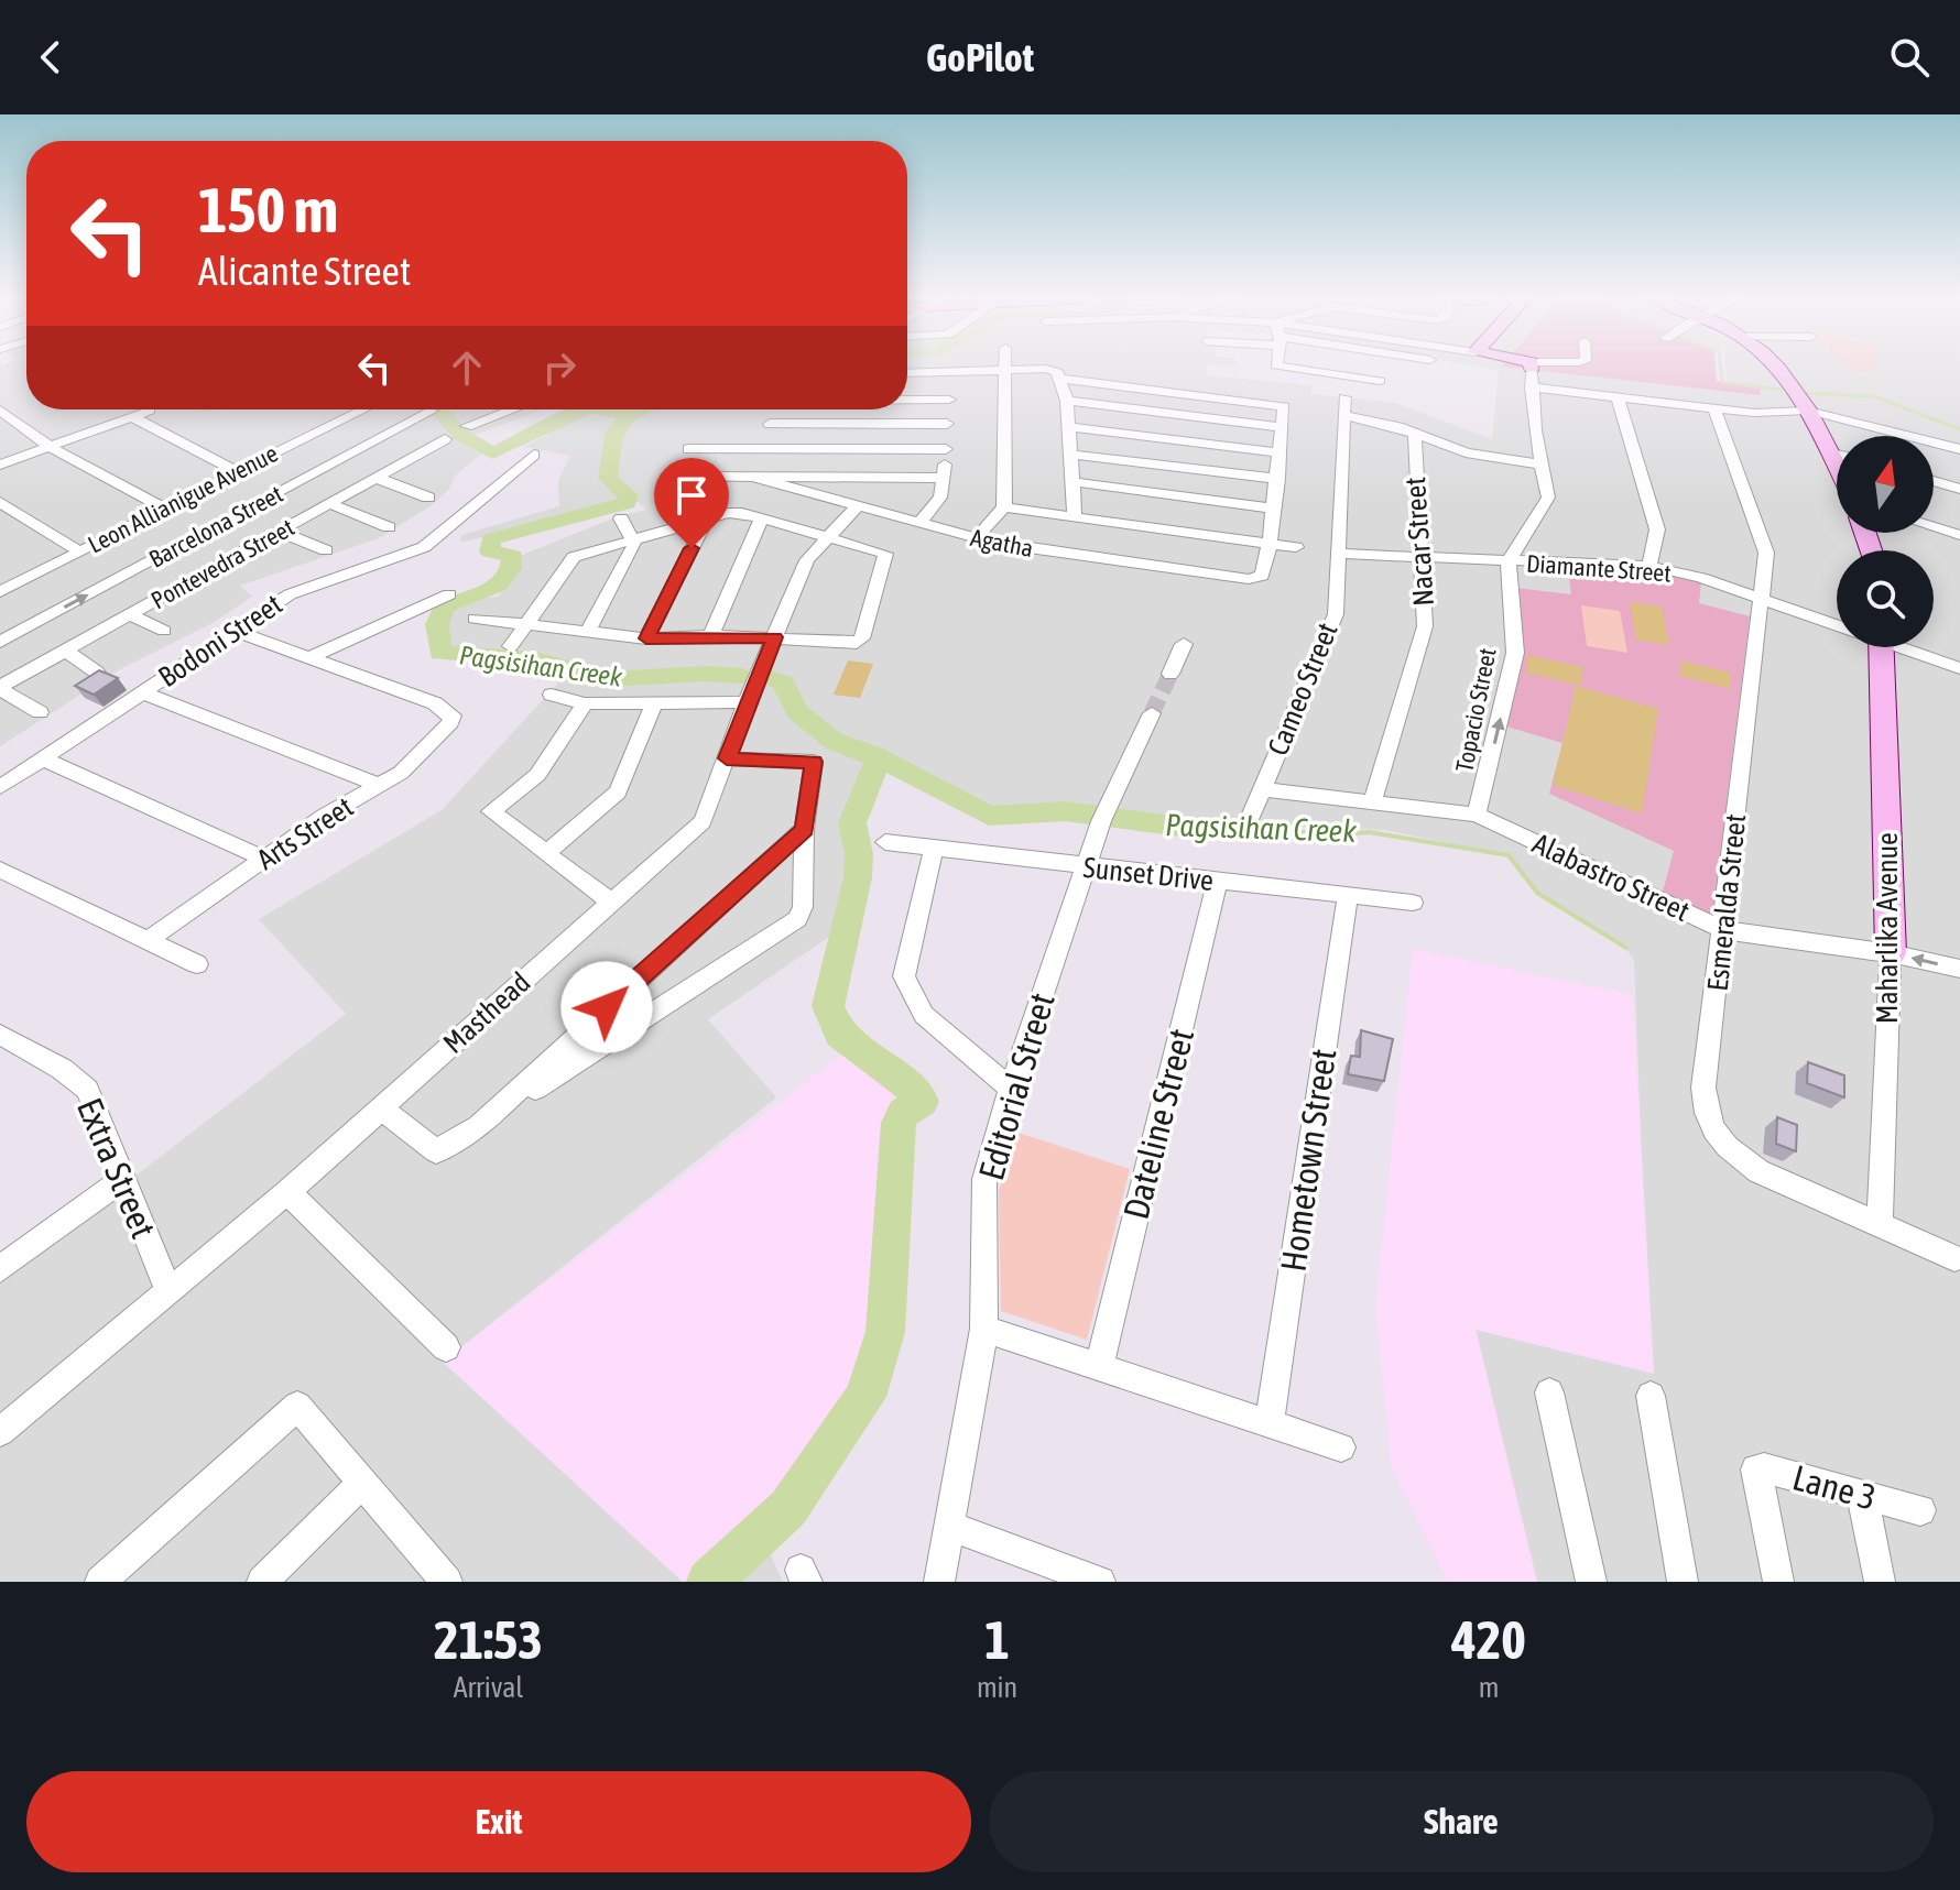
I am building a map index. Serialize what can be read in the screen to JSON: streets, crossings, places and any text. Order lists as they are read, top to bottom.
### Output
{
  "streets": {
    "street": [
      "Leon Allianigue Avenue",
      "Barcelona Street",
      "Nacar Street",
      "Agatha",
      "Pontevedra Street",
      "Diamante Street",
      "Bodoni Street",
      "Cameo Street",
      "Topacio Street",
      "Arts Street",
      "Sunset Drive",
      "Alabastro Street",
      "Esmeralda Street",
      "Maharlika Avenue",
      "Masthead",
      "Editorial Street",
      "Dateline Street",
      "Hometown Street",
      "Extra Street",
      "Lane 3"
    ]
  },
  "crossings": [
    ["Nacar Street", "Diamante Street"],
    ["Nacar Street", "Cameo Street"],
    ["Nacar Street", "Alabastro Street"],
    ["Agatha", "Masthead"],
    ["Diamante Street", "Cameo Street"],
    ["Diamante Street", "Topacio Street"],
    ["Diamante Street", "Esmeralda Street"],
    ["Cameo Street", "Alabastro Street"],
    ["Topacio Street", "Alabastro Street"],
    ["Sunset Drive", "Editorial Street"],
    ["Sunset Drive", "Dateline Street"],
    ["Sunset Drive", "Hometown Street"],
    ["Alabastro Street", "Esmeralda Street"],
    ["Alabastro Street", "Maharlika Avenue"],
    ["Esmeralda Street", "Maharlika Avenue"],
    ["Masthead", "Extra Street"]
  ],
  "one_way": ["Topacio Street"],
  "water": ["Pagsisihan Creek"],
  "north": "top",
  "page": {
    "header": "GoPilot",
    "turn": ["150 m", "Alicante Street"],
    "eta": [
      "21:53",
      "Arrival",
      "1",
      "min",
      "420",
      "m"
    ],
    "buttons": ["Exit", "Share"]
  }
}
